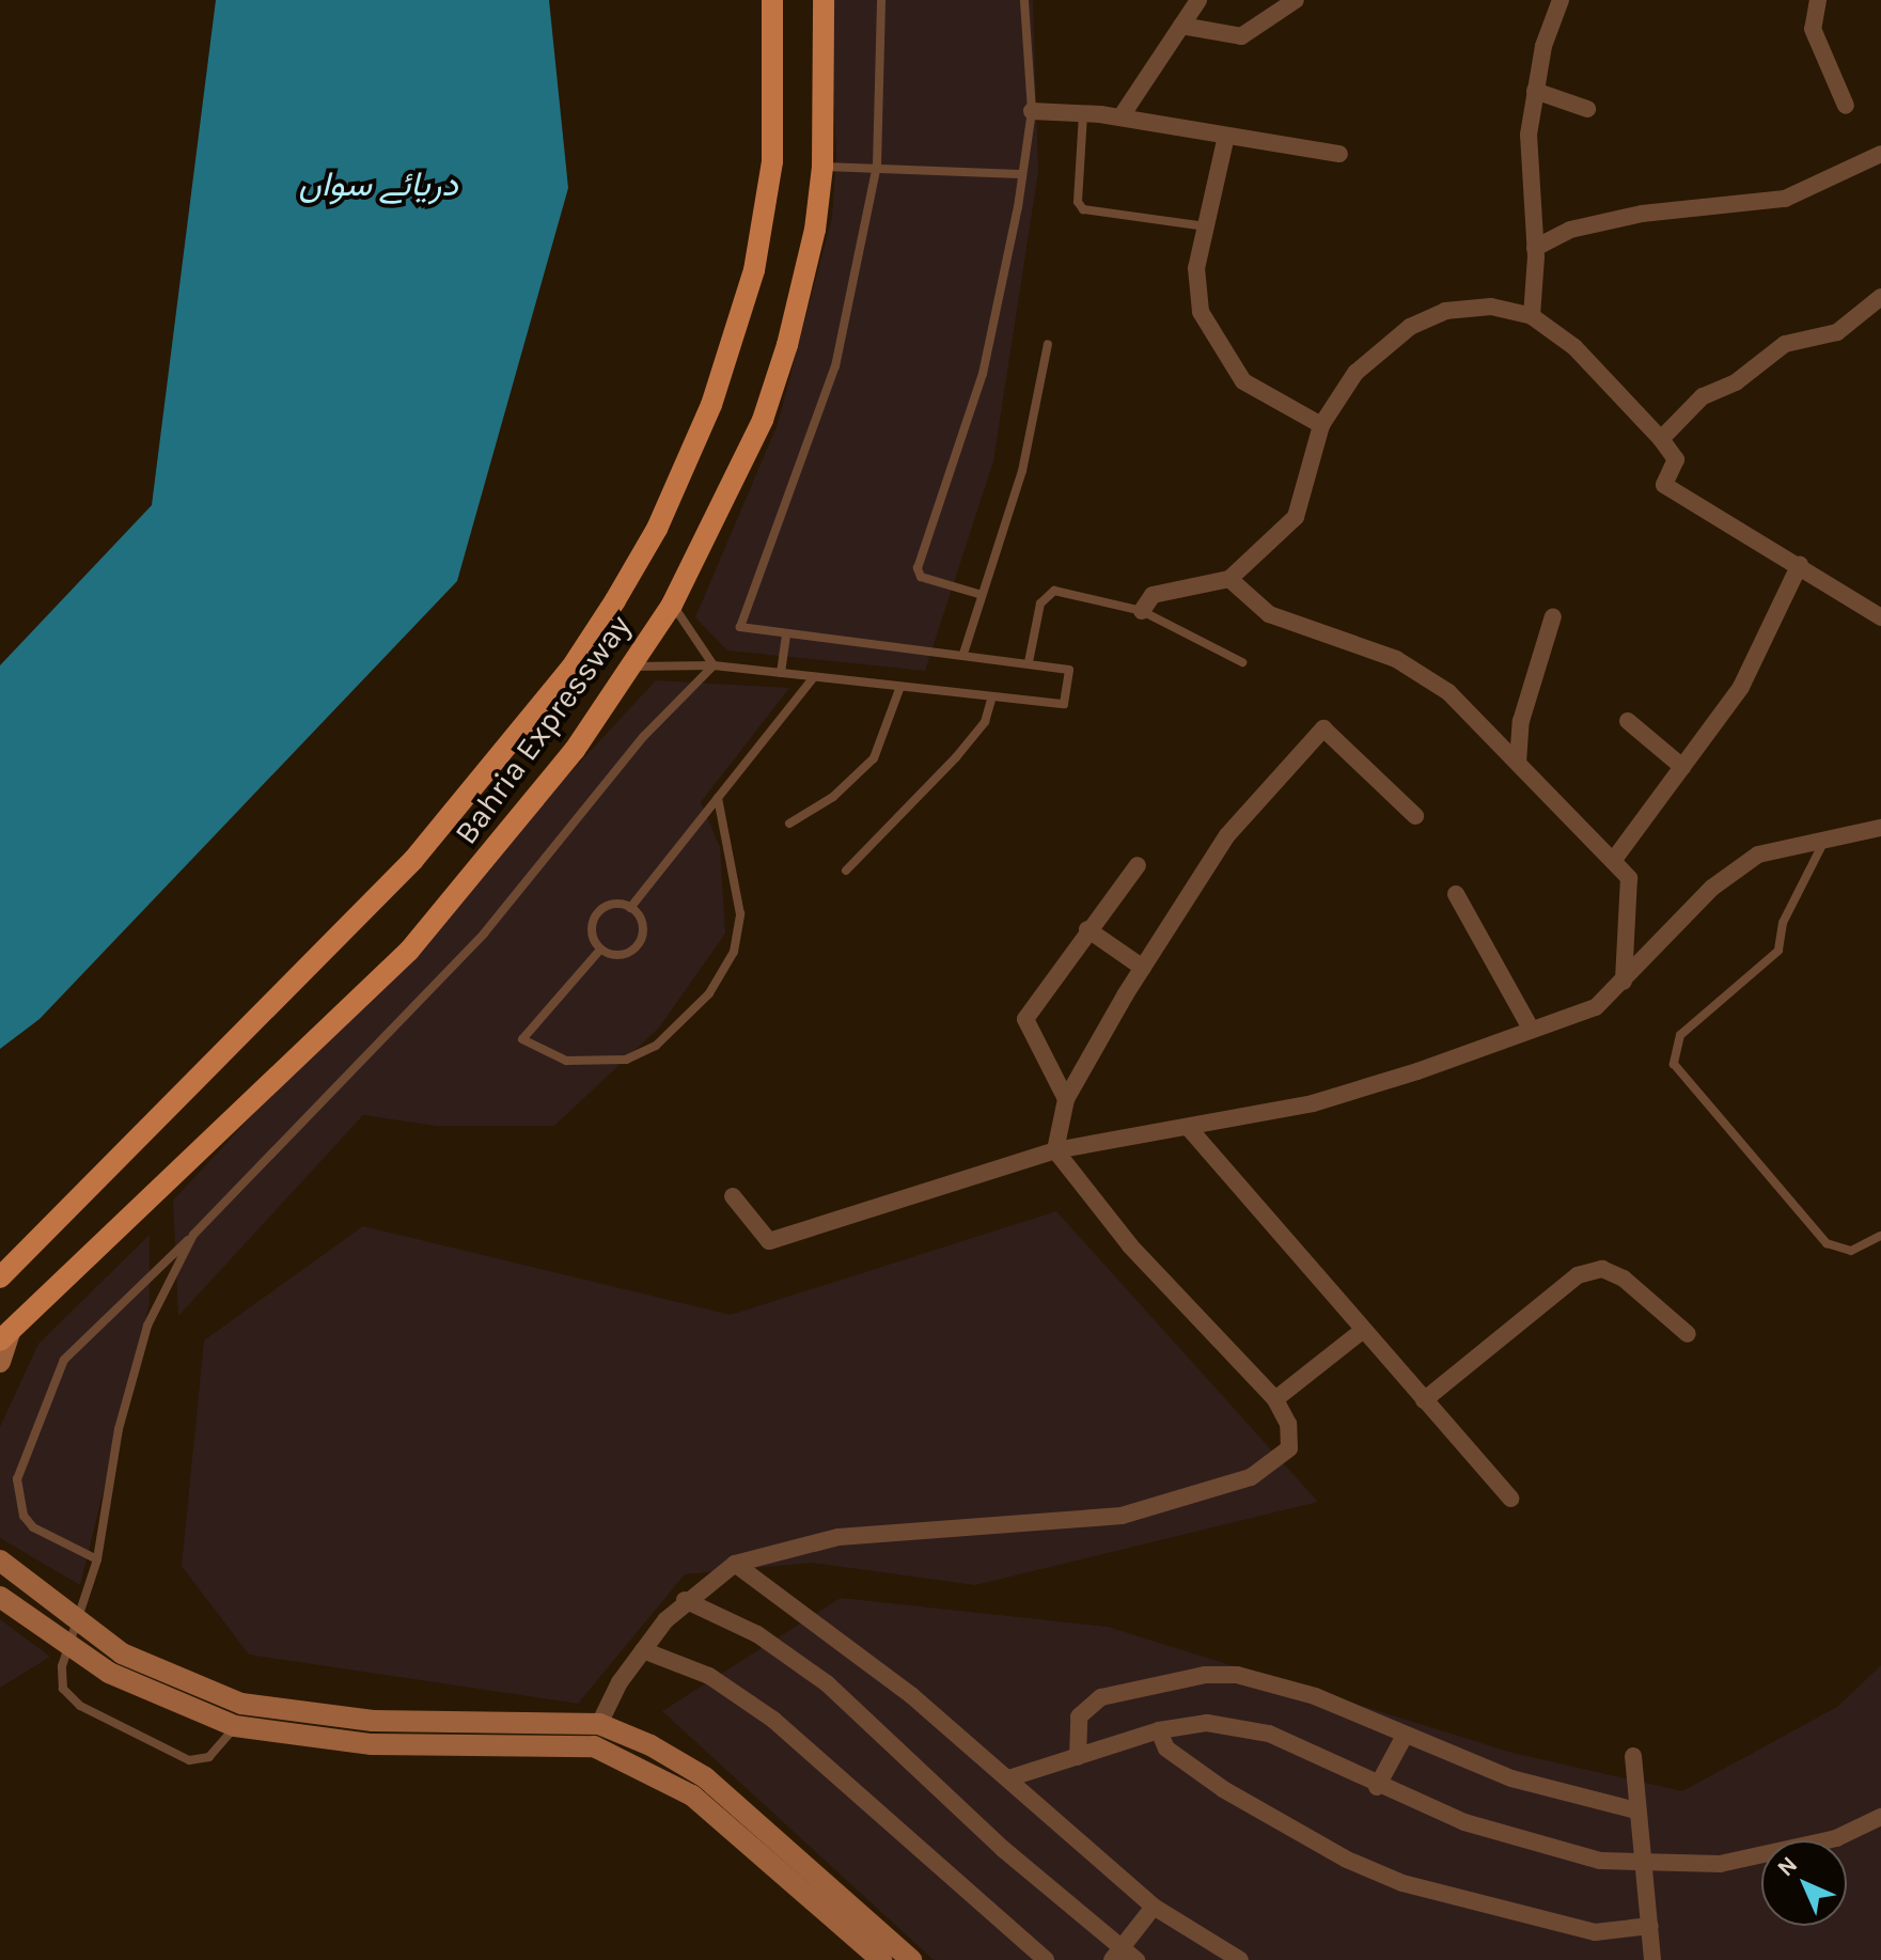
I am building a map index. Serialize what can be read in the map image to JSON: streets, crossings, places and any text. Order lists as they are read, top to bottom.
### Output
{
  "streets": {
    "main road": ["Bahria Expressway"]
  },
  "water": ["دریائے سواں"],
  "north": "top left"
}
